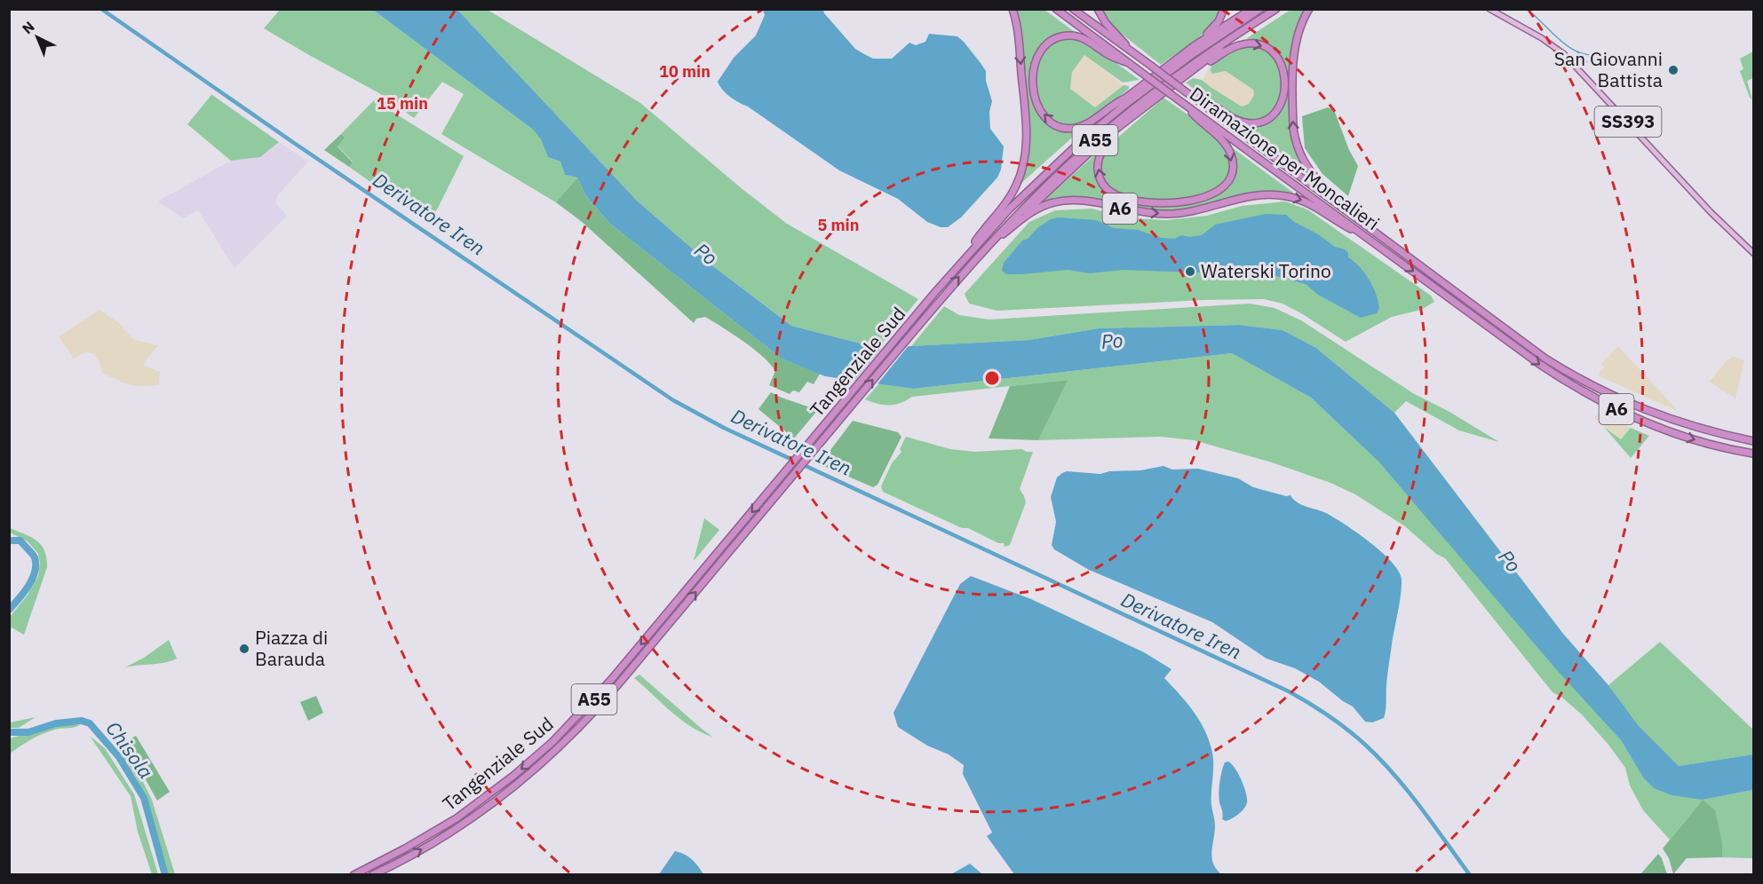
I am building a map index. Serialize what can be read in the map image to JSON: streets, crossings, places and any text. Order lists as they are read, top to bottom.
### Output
{
  "streets": {
    "highway": [
      "A55",
      "Diramazione per Moncalieri",
      "A6",
      "Tangenziale Sud"
    ],
    "main road": ["SS393"]
  },
  "crossings": [
    ["A55", "Tangenziale Sud"],
    ["Diramazione per Moncalieri", "A6"],
    ["A6", "Tangenziale Sud"]
  ],
  "water": ["Derivatore Iren", "Po", "Chisola"],
  "places": ["San Giovanni Battista", "Waterski Torino", "Piazza di Barauda"],
  "north": "top left",
  "rings": ["10 min", "15 min", "5 min"]
}
